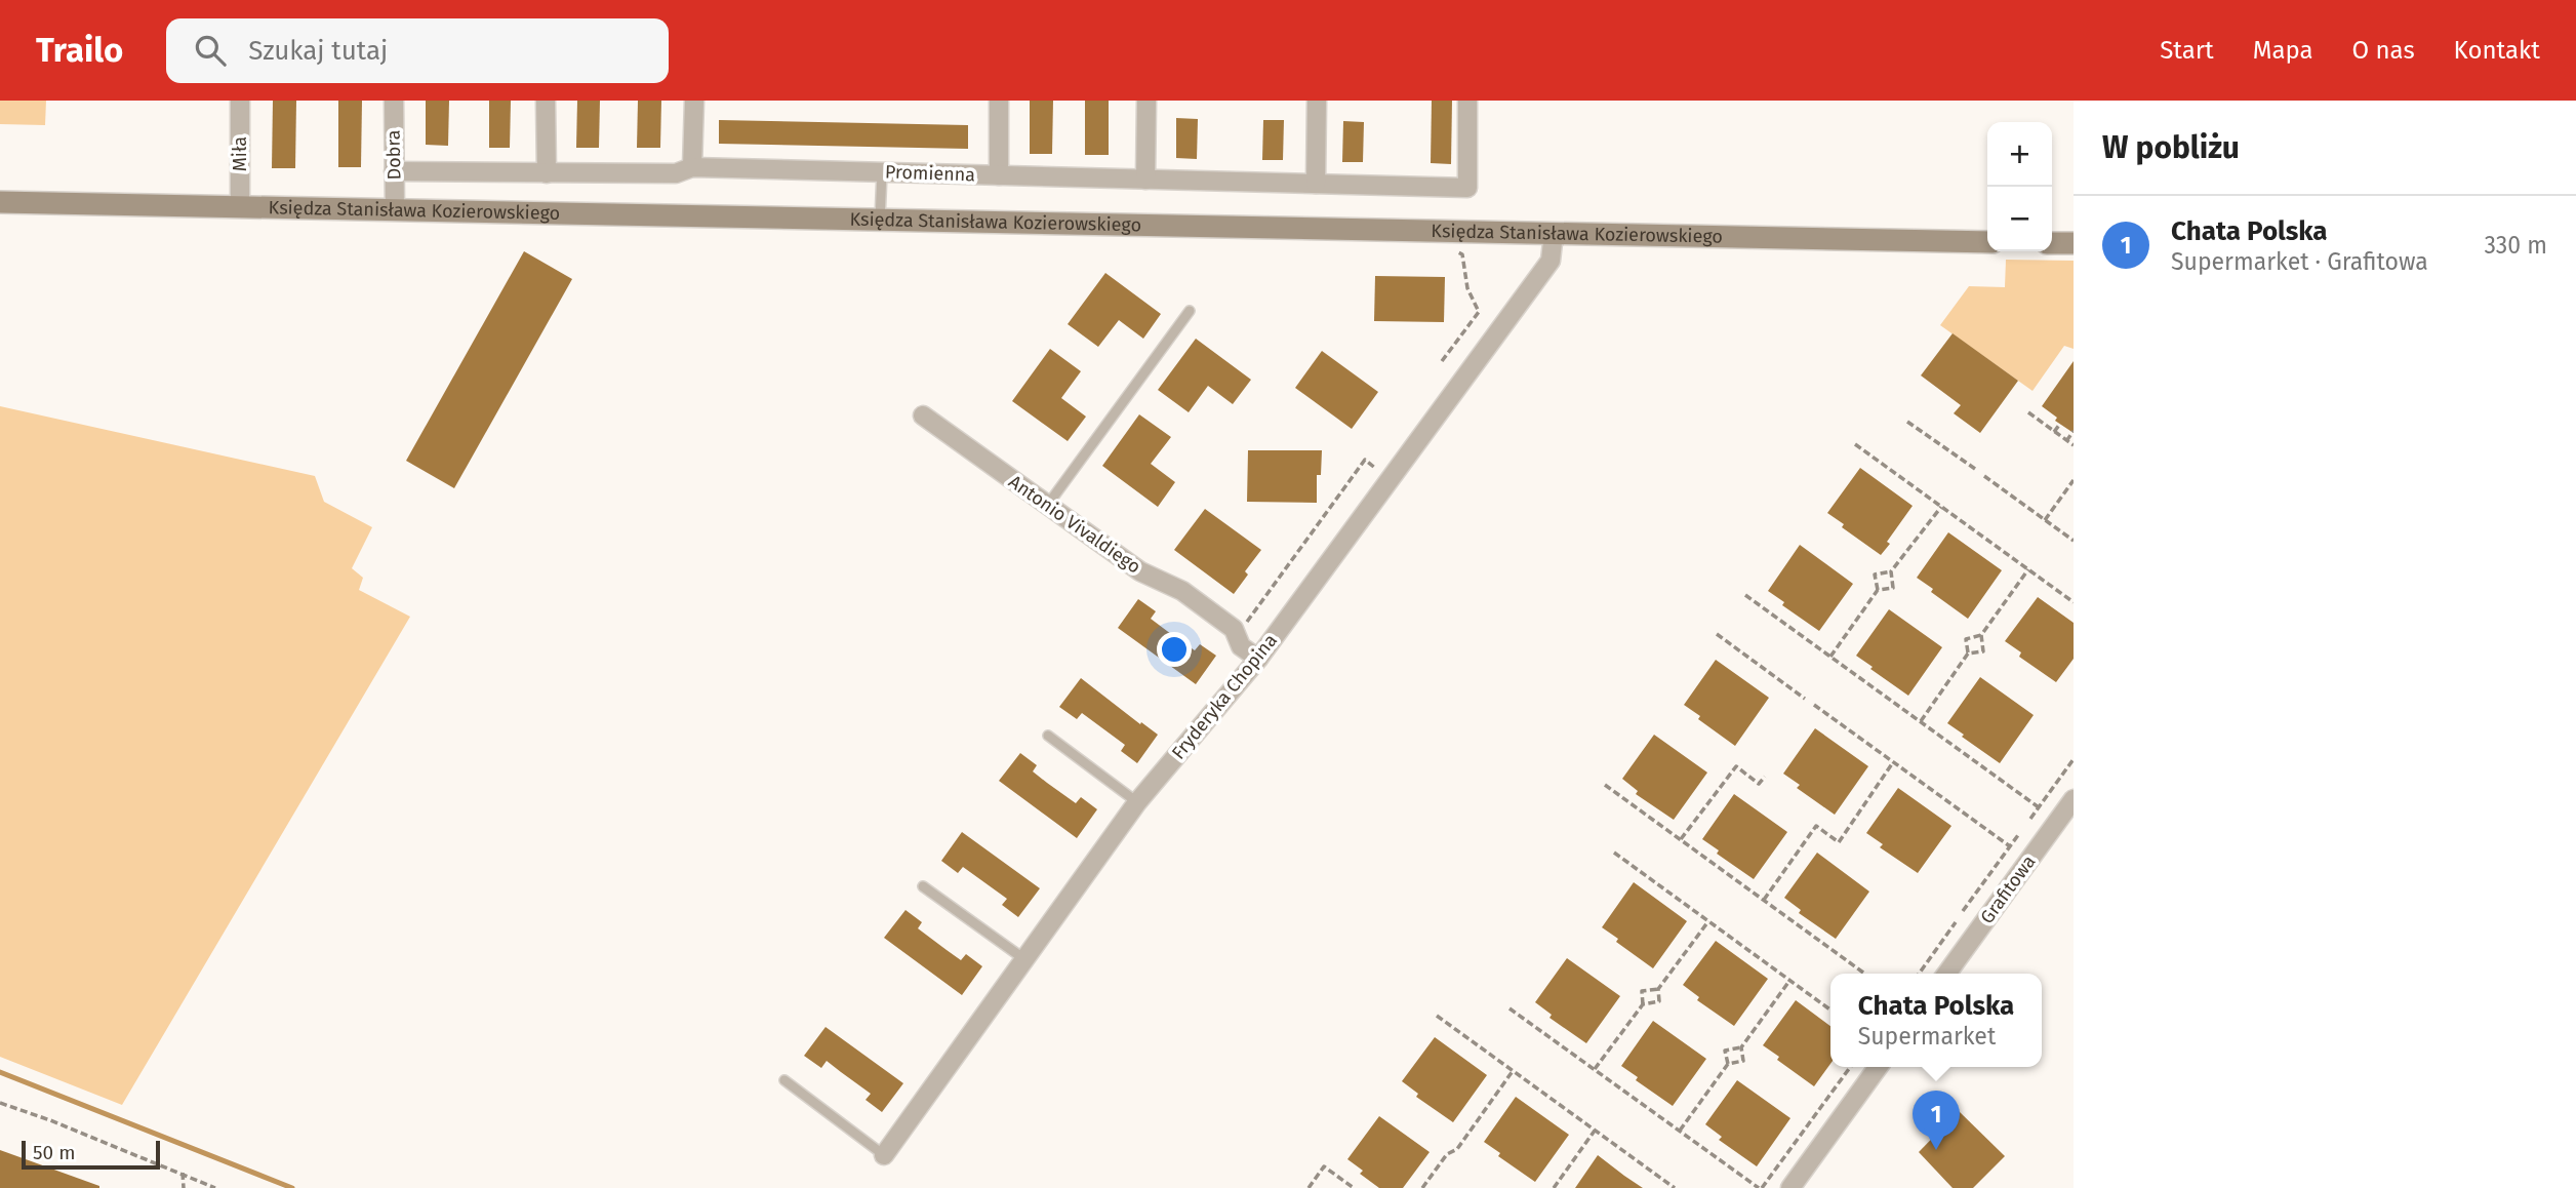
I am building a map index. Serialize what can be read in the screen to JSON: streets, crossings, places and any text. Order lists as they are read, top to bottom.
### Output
{
  "streets": {
    "street": [
      "Miła",
      "Dobra",
      "Promienna",
      "Księdza Stanisława Kozierowskiego",
      "Antonio Vivaldiego",
      "Fryderyka Chopina",
      "Grafitowa"
    ]
  },
  "crossings": [
    ["Miła", "Księdza Stanisława Kozierowskiego"],
    ["Dobra", "Promienna"],
    ["Dobra", "Księdza Stanisława Kozierowskiego"],
    ["Księdza Stanisława Kozierowskiego", "Fryderyka Chopina"],
    ["Antonio Vivaldiego", "Fryderyka Chopina"]
  ],
  "scale_bar": "50 m",
  "page": {
    "header": "Trailo",
    "search": "Szukaj tutaj",
    "nav": [
      "Start",
      "Mapa",
      "O nas",
      "Kontakt"
    ],
    "heading": "W pobliżu",
    "map_buttons": ["+", "−"],
    "list": [
      {
        "mark": "1",
        "name": "Chata Polska",
        "note": "Supermarket · Grafitowa",
        "value": "330 m"
      }
    ],
    "popup": ["Chata Polska", "Supermarket"],
    "pins": "1",
    "scale": "50 m"
  }
}
